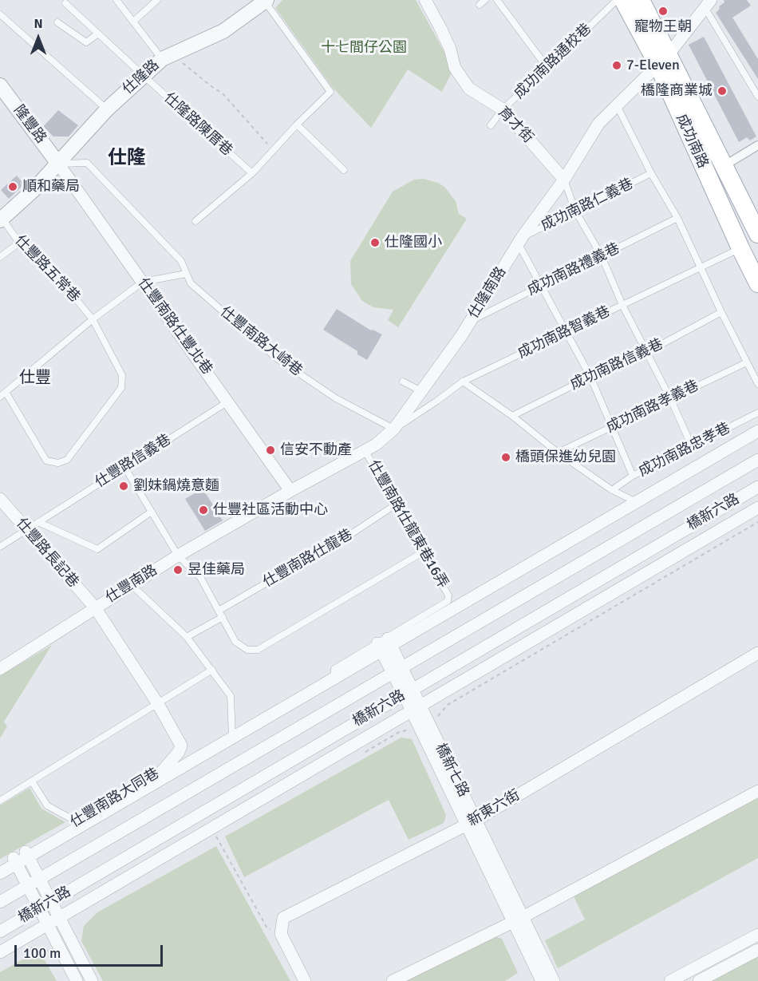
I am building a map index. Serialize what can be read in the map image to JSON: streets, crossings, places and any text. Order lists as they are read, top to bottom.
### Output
{
  "streets": {
    "main road": ["成功南路"],
    "street": [
      "仕隆路",
      "隆豐路",
      "育才街",
      "仕隆南路",
      "仕豐南路仕豐北巷",
      "橋新六路",
      "仕豐路長記巷",
      "仕豐南路",
      "橋新七路",
      "仕豐南路大同巷",
      "新東六街"
    ],
    "lane": [
      "成功南路通校巷",
      "仕隆路陳厝巷",
      "成功南路仁義巷",
      "仕豐路五常巷",
      "成功南路禮義巷",
      "成功南路智義巷",
      "仕豐南路大崎巷",
      "成功南路信義巷",
      "成功南路孝義巷",
      "成功南路忠孝巷",
      "仕豐路信義巷",
      "仕豐南路仕龍東巷16弄",
      "仕豐南路仕龍巷"
    ]
  },
  "crossings": [
    ["成功南路通校巷", "育才街"],
    ["仕隆路", "隆豐路"],
    ["仕隆路", "仕隆路陳厝巷"],
    ["仕隆路", "仕豐路五常巷"],
    ["仕隆路", "仕豐南路仕豐北巷"],
    ["仕隆路", "仕豐南路大崎巷"],
    ["隆豐路", "仕豐南路仕豐北巷"],
    ["隆豐路", "仕豐南路大崎巷"],
    ["育才街", "仕隆南路"],
    ["成功南路", "仕隆南路"],
    ["成功南路", "成功南路智義巷"],
    ["成功南路仁義巷", "仕隆南路"],
    ["成功南路禮義巷", "仕隆南路"],
    ["仕隆南路", "仕豐南路仕豐北巷"],
    ["仕隆南路", "成功南路智義巷"],
    ["仕隆南路", "仕豐南路大崎巷"],
    ["仕隆南路", "仕豐南路仕龍東巷16弄"],
    ["仕隆南路", "仕豐南路"],
    ["仕豐南路仕豐北巷", "仕豐南路大崎巷"],
    ["仕豐南路仕豐北巷", "仕豐路信義巷"],
    ["仕豐南路仕豐北巷", "仕豐南路"],
    ["成功南路智義巷", "仕豐南路大崎巷"],
    ["仕豐路信義巷", "仕豐路長記巷"],
    ["橋新六路", "橋新七路"],
    ["仕豐南路仕龍東巷16弄", "仕豐南路仕龍巷"],
    ["仕豐南路仕龍東巷16弄", "橋新七路"],
    ["仕豐路長記巷", "仕豐南路"],
    ["仕豐路長記巷", "仕豐南路大同巷"],
    ["橋新七路", "新東六街"]
  ],
  "districts": ["仕隆", "仕豐"],
  "parks": ["十七間仔公園"],
  "places": [
    "寵物王朝",
    "7-Eleven",
    "橋隆商業城",
    "順和藥局",
    "仕隆國小",
    "信安不動產",
    "橋頭保進幼兒園",
    "劉妹鍋燒意麵",
    "仕豐社區活動中心",
    "昱佳藥局"
  ],
  "scale_bar": "100 m",
  "north": "top"
}
